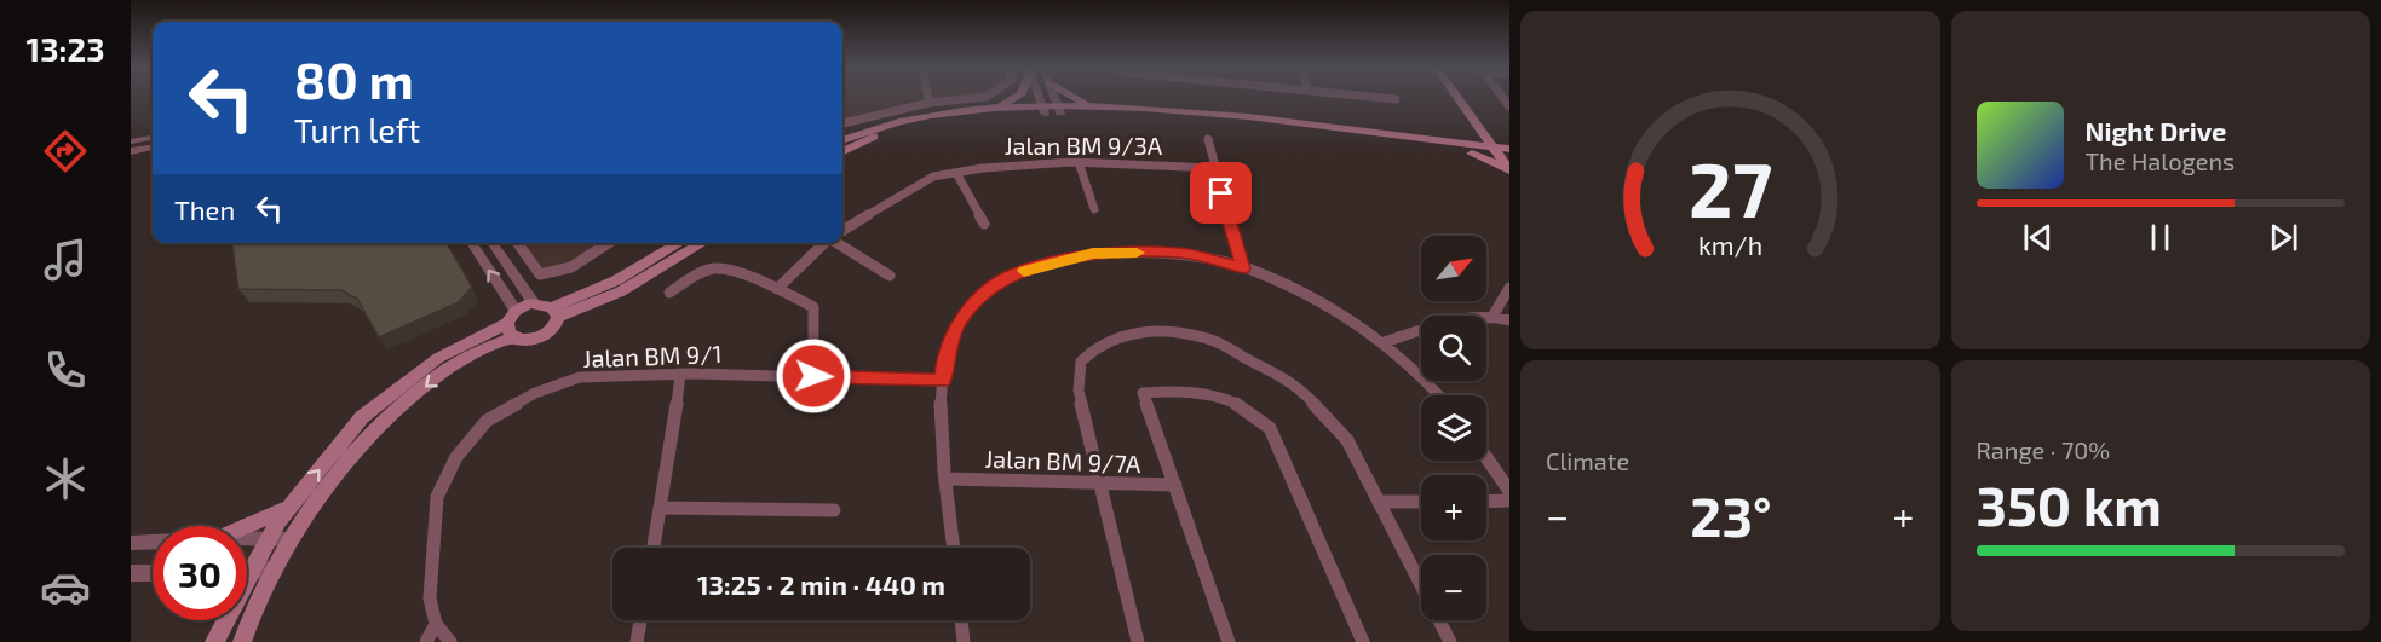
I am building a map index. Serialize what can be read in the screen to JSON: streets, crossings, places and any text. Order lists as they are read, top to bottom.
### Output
{
  "streets": {
    "street": ["Jalan BM 9/3A", "Jalan BM 9/1", "Jalan BM 9/7A"]
  },
  "north": "top right",
  "page": {
    "tabs": "13:23",
    "turn": ["80 m", "Turn left"],
    "song": ["Night Drive", "The Halogens"],
    "then": "Then",
    "map_buttons": ["+", "−"],
    "tile": [
      "Climate",
      ["Range · 70%", "350 km"]
    ],
    "heat": ["−", "23°", "+"],
    "limit": "30",
    "trip": "13:25 · 2 min · 440 m",
    "gauge": ["27", "km/h"]
  }
}
